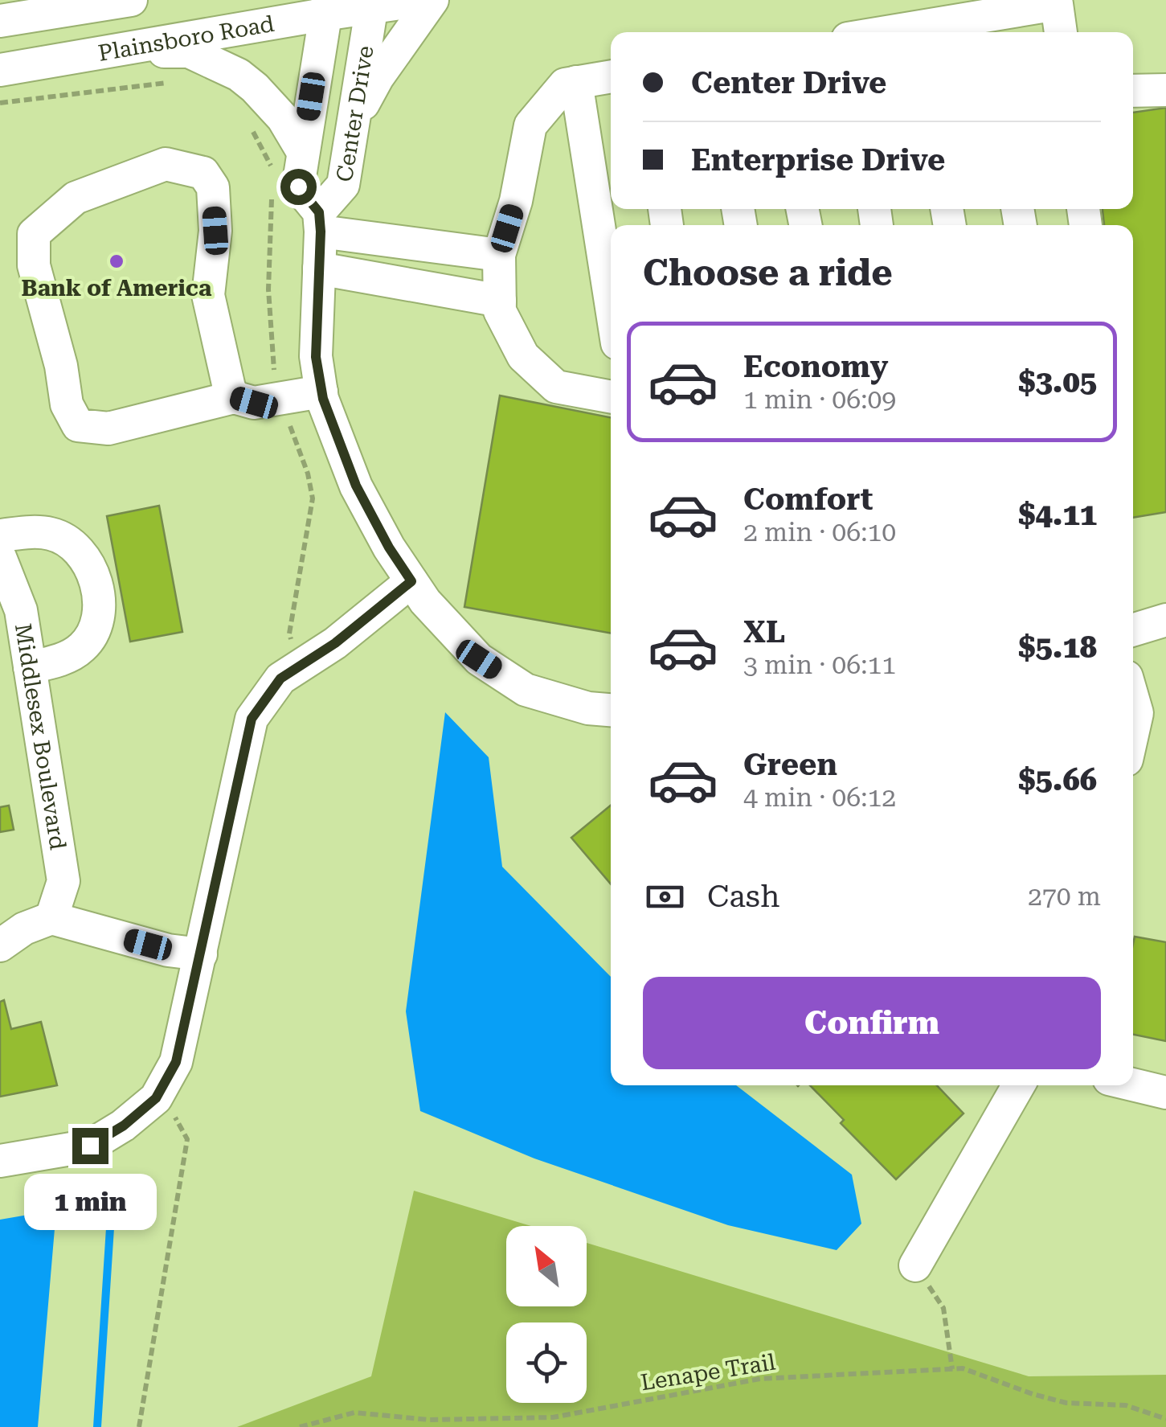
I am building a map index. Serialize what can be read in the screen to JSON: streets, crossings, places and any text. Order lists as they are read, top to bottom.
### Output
{
  "streets": {
    "street": ["Plainsboro Road", "Center Drive", "Middlesex Boulevard"],
    "path": ["Lenape Trail"]
  },
  "crossings": [
    ["Plainsboro Road", "Center Drive"]
  ],
  "places": ["Bank of America"],
  "north": "top left",
  "page": {
    "banner": ["Center Drive", "Enterprise Drive"],
    "heading": "Choose a ride",
    "list": [
      {
        "name": "Economy",
        "note": "1 min · 06:09",
        "value": "$3.05"
      },
      {
        "name": "Comfort",
        "note": "2 min · 06:10",
        "value": "$4.11"
      },
      {
        "name": "XL",
        "note": "3 min · 06:11",
        "value": "$5.18"
      },
      {
        "name": "Green",
        "note": "4 min · 06:12",
        "value": "$5.66"
      }
    ],
    "pay": ["Cash", "270 m"],
    "buttons": "Confirm",
    "bubble": "1 min"
  }
}
